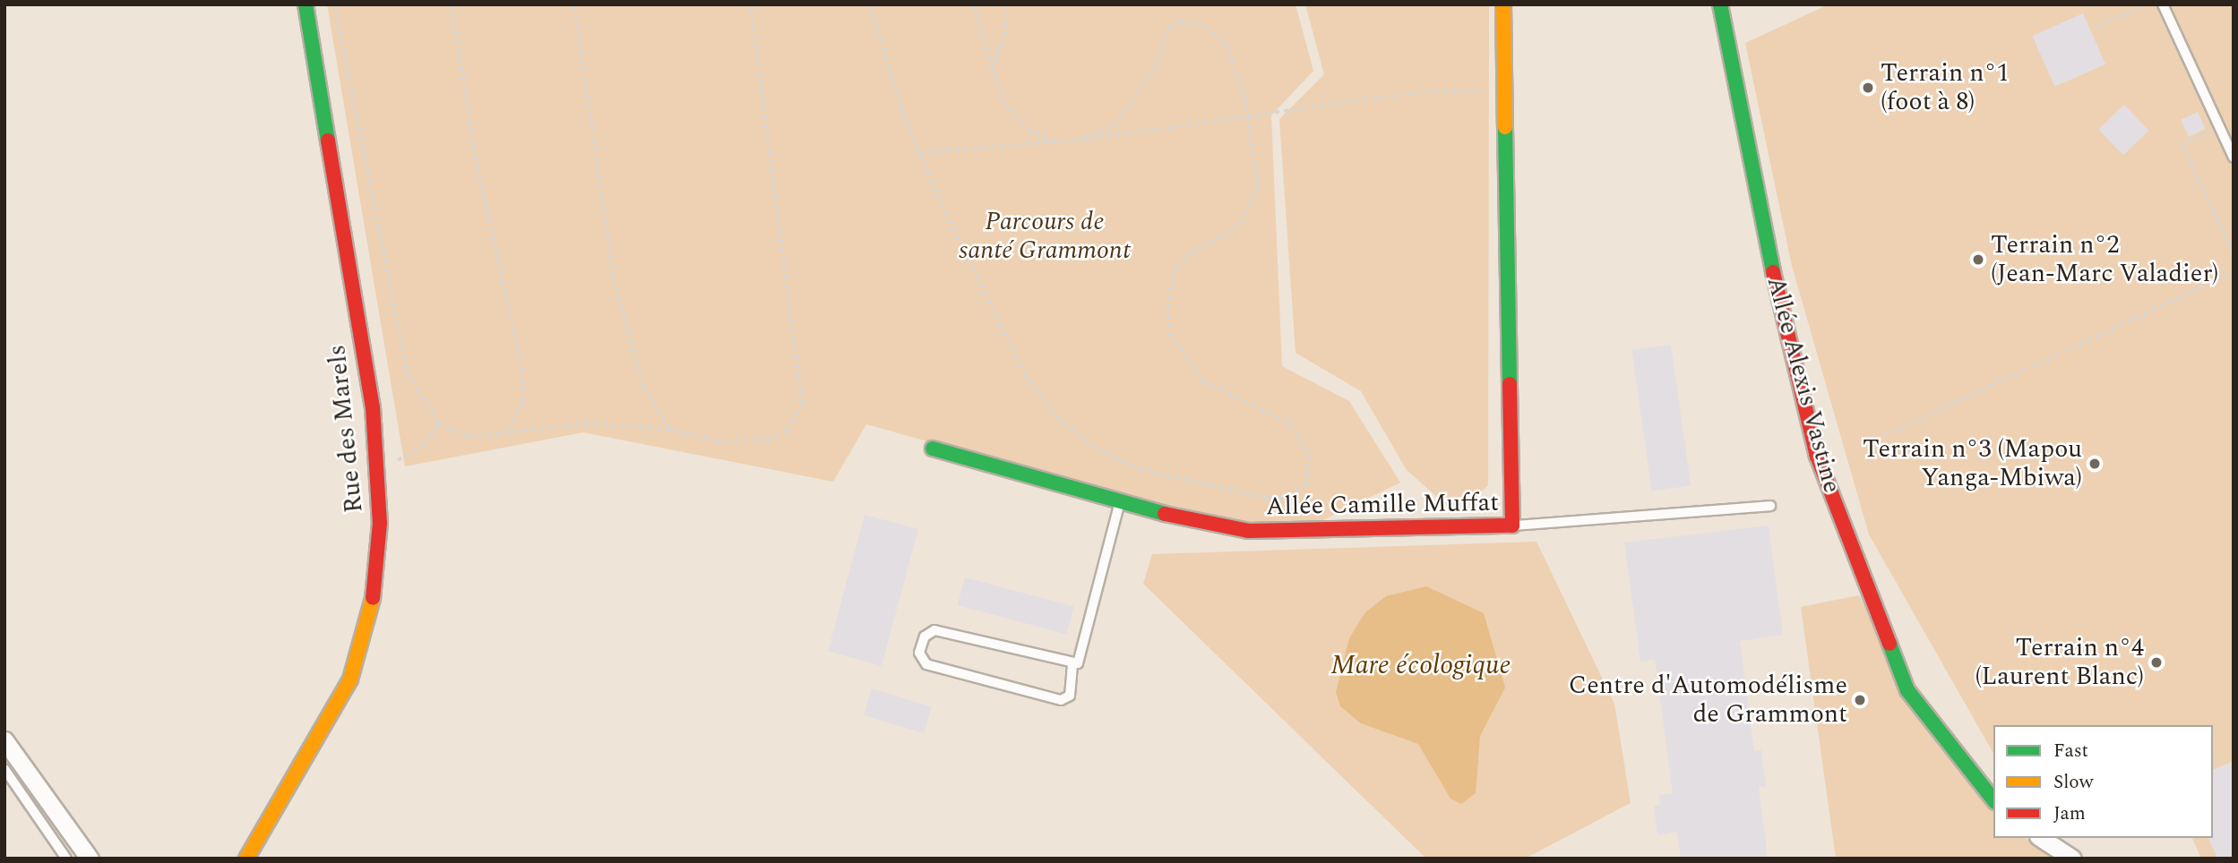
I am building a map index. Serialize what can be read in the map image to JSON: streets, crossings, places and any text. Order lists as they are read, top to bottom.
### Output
{
  "streets": {
    "street": ["Allée Alexis Vastine", "Rue des Marels", "Allée Camille Muffat"]
  },
  "water": ["Mare écologique"],
  "parks": ["Parcours de santé Grammont"],
  "places": [
    "Terrain n°1 (foot à 8)",
    "Terrain n°2 (Jean-Marc Valadier)",
    "Terrain n°3 (Mapou Yanga-Mbiwa)",
    "Terrain n°4 (Laurent Blanc)",
    "Centre d'Automodélisme de Grammont"
  ],
  "legend": ["Fast", "Slow", "Jam"]
}
